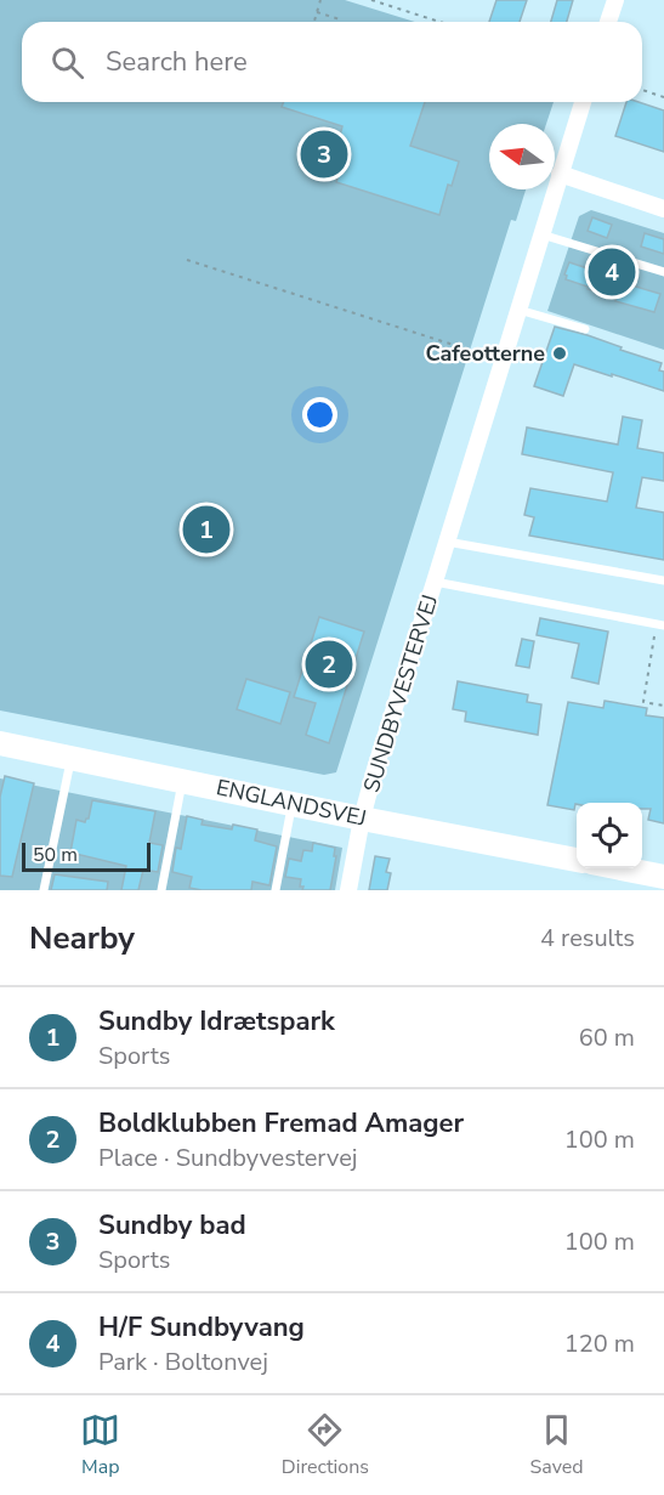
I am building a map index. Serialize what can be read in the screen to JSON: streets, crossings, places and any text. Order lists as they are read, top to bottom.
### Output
{
  "streets": {
    "street": ["SUNDBYVESTERVEJ", "ENGLANDSVEJ"]
  },
  "crossings": [
    ["SUNDBYVESTERVEJ", "ENGLANDSVEJ"]
  ],
  "places": ["Cafeotterne"],
  "scale_bar": "50 m",
  "north": "left",
  "page": {
    "search": "Search here",
    "pins": [
      "3",
      "4",
      "1",
      "2"
    ],
    "scale": "50 m",
    "heading": ["Nearby", "4 results"],
    "list": [
      {
        "mark": "1",
        "name": "Sundby Idrætspark",
        "note": "Sports",
        "value": "60 m"
      },
      {
        "mark": "2",
        "name": "Boldklubben Fremad Amager",
        "note": "Place · Sundbyvestervej",
        "value": "100 m"
      },
      {
        "mark": "3",
        "name": "Sundby bad",
        "note": "Sports",
        "value": "100 m"
      },
      {
        "mark": "4",
        "name": "H/F Sundbyvang",
        "note": "Park · Boltonvej",
        "value": "120 m"
      }
    ],
    "nav": ["Map", "Directions", "Saved"]
  }
}
